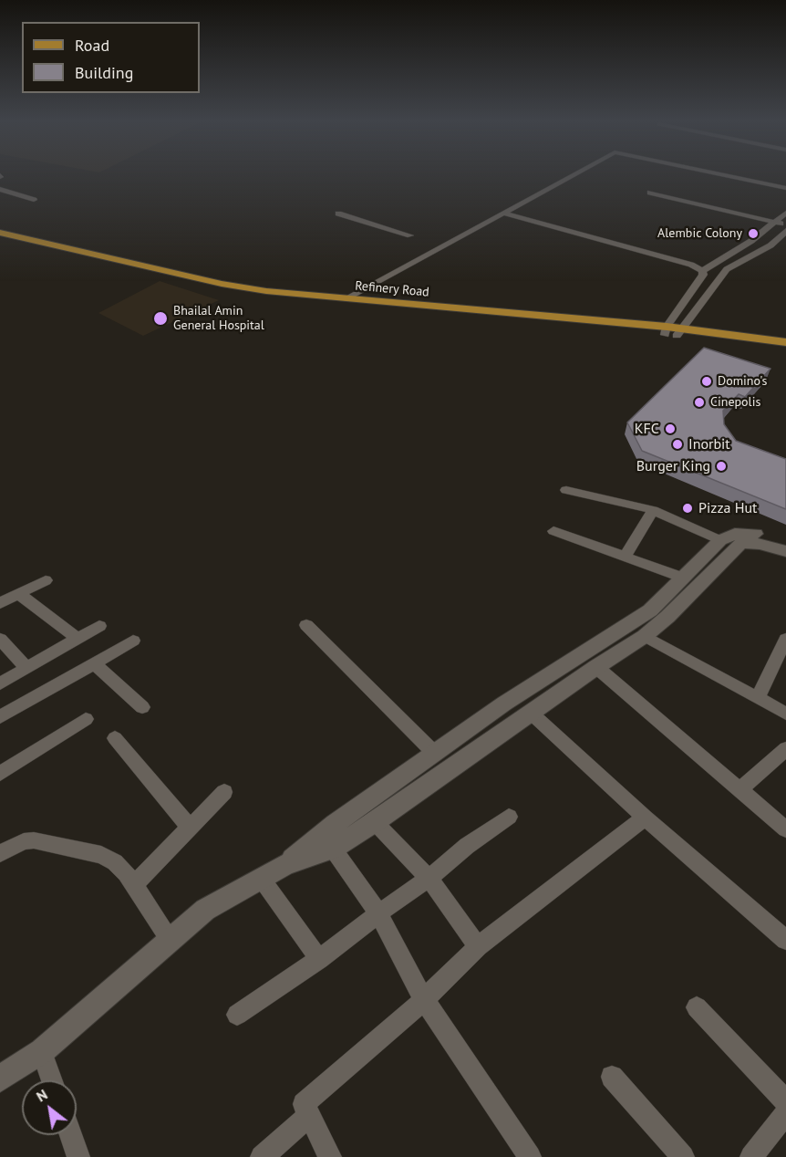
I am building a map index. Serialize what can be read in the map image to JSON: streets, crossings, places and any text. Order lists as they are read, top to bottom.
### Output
{
  "streets": {
    "main road": ["Refinery Road"]
  },
  "places": [
    "Alembic Colony",
    "Bhailal Amin General Hospital",
    "Domino's",
    "Cinepolis",
    "KFC",
    "Inorbit",
    "Burger King",
    "Pizza Hut"
  ],
  "legend": ["Road", "Building"],
  "north": "top left"
}
